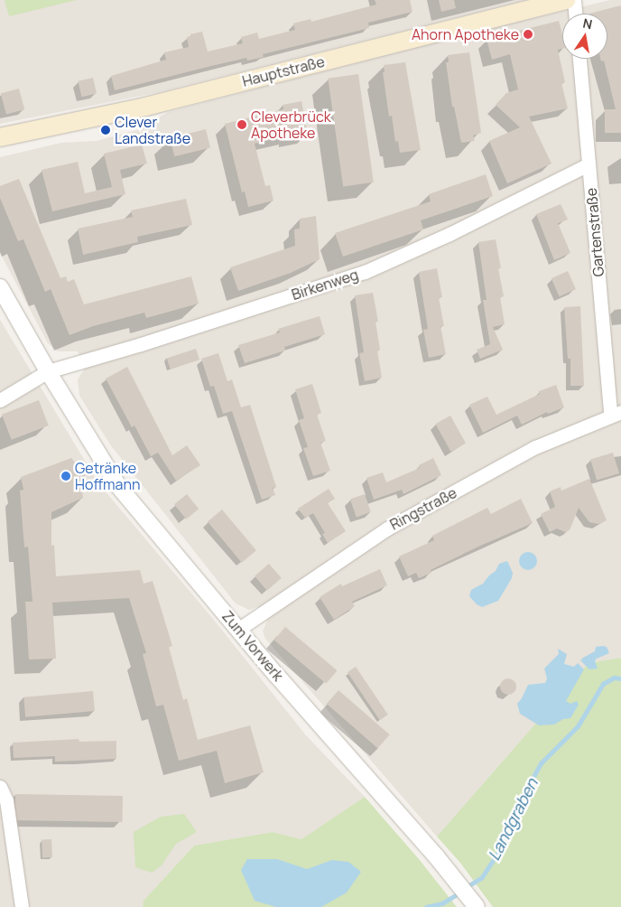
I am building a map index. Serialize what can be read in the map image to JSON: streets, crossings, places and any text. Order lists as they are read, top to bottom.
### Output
{
  "streets": {
    "main road": ["Hauptstraße"],
    "street": [
      "Gartenstraße",
      "Birkenweg",
      "Ringstraße",
      "Zum Vorwerk"
    ]
  },
  "crossings": [
    ["Gartenstraße", "Birkenweg"],
    ["Gartenstraße", "Ringstraße"],
    ["Birkenweg", "Zum Vorwerk"],
    ["Ringstraße", "Zum Vorwerk"]
  ],
  "water": ["Landgraben"],
  "places": [
    "Ahorn Apotheke",
    "Cleverbrück Apotheke",
    "Clever Landstraße",
    "Getränke Hoffmann"
  ],
  "north": "top"
}
